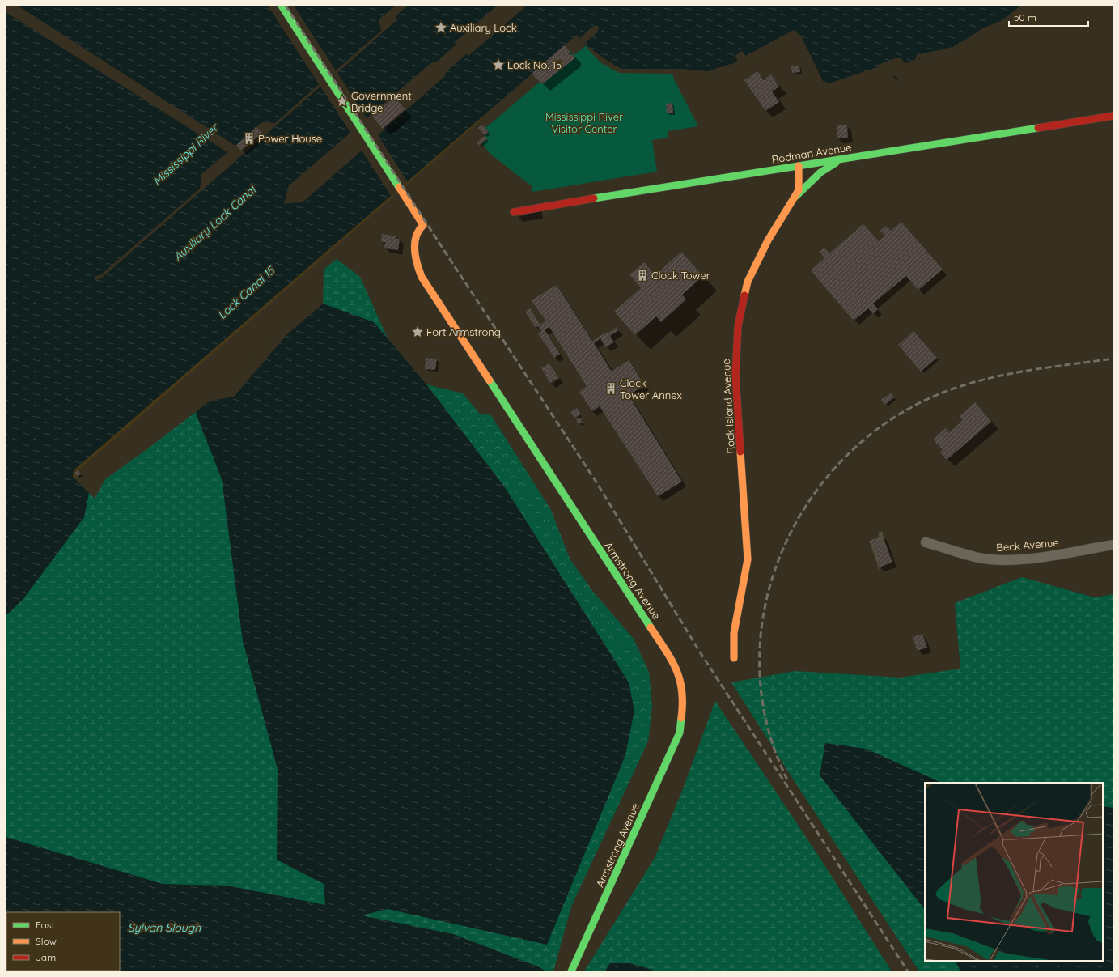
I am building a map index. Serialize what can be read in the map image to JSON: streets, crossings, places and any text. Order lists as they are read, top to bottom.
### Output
{
  "streets": {
    "street": [
      "Rodman Avenue",
      "Rock Island Avenue",
      "Beck Avenue",
      "Armstrong Avenue"
    ]
  },
  "crossings": [
    ["Rodman Avenue", "Rock Island Avenue"]
  ],
  "water": [
    "Mississippi River",
    "Auxiliary Lock Canal",
    "Lock Canal 15",
    "Sylvan Slough"
  ],
  "parks": ["Mississippi River Visitor Center"],
  "places": {
    "place": [
      "Auxiliary Lock",
      "Lock No. 15",
      "Government Bridge",
      "Fort Armstrong"
    ],
    "building": ["Power House", "Clock Tower", "Clock Tower Annex"]
  },
  "legend": ["Fast", "Slow", "Jam"],
  "scale_bar": "50 m"
}
